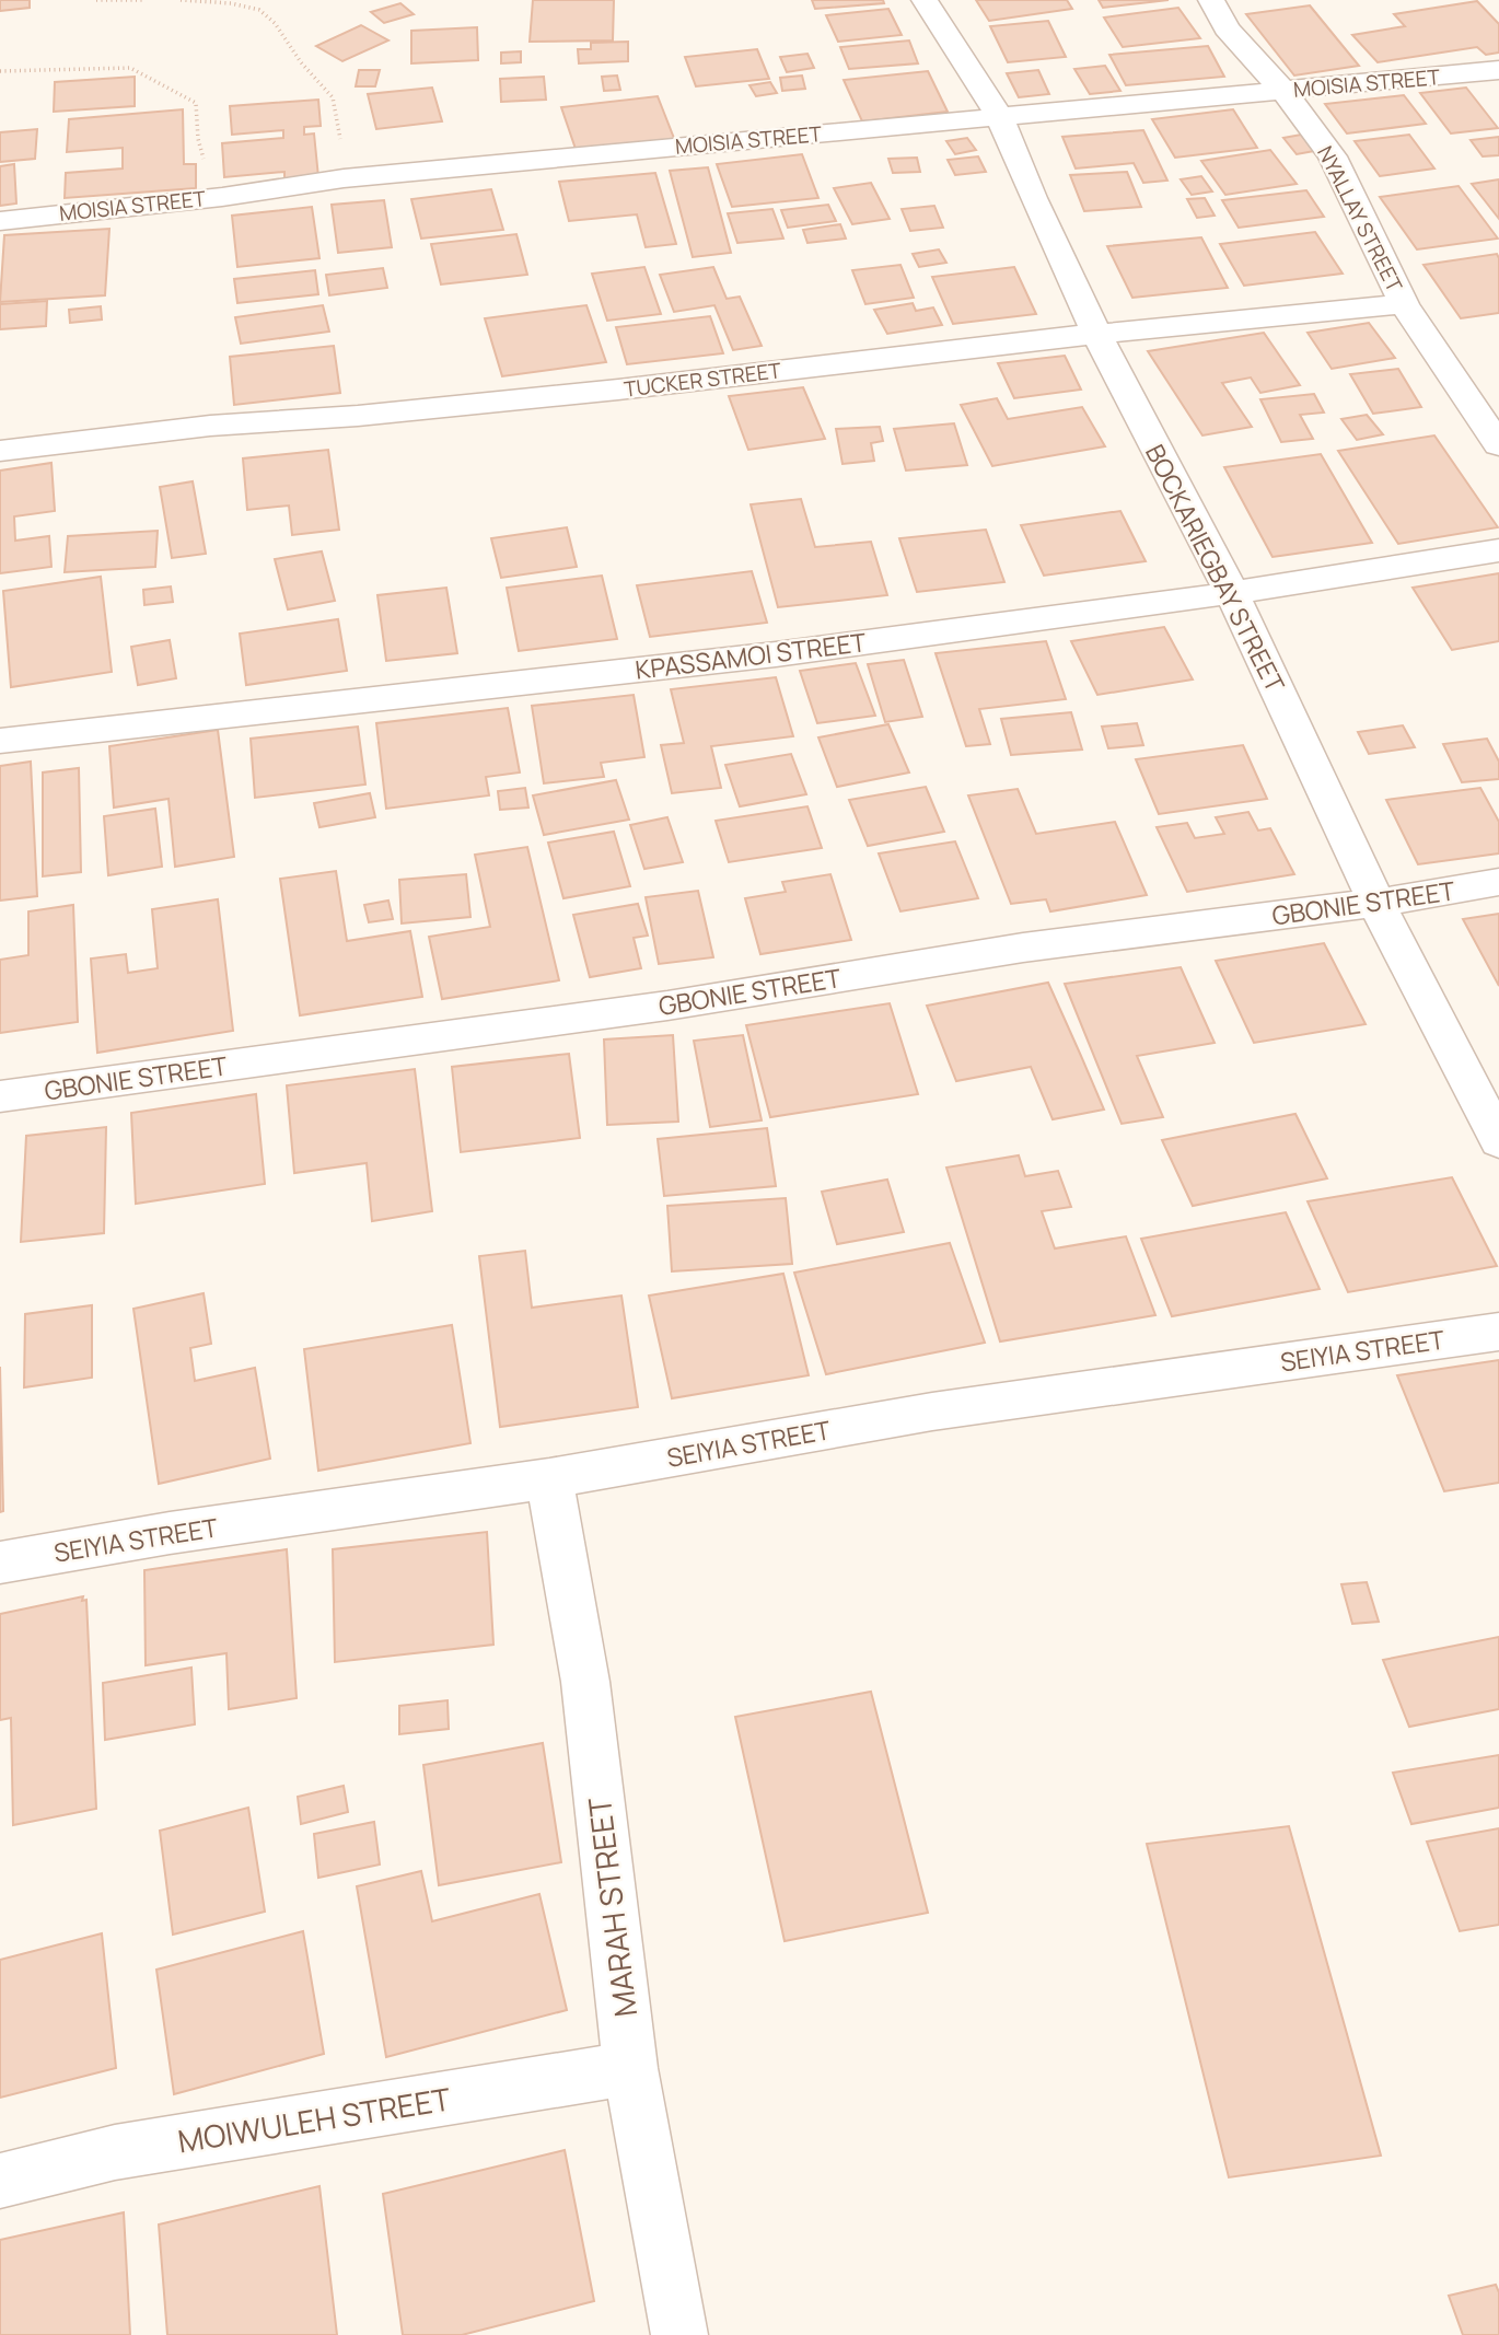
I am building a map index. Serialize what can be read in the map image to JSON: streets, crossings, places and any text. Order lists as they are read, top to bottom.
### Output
{
  "streets": {
    "street": [
      "MOISIA STREET",
      "NYALLAY STREET",
      "TUCKER STREET",
      "BOCKARIEGBAY STREET",
      "KPASSAMOI STREET",
      "GBONIE STREET",
      "SEIYIA STREET",
      "MARAH STREET",
      "MOIWULEH STREET"
    ]
  },
  "crossings": [
    ["MOISIA STREET", "NYALLAY STREET"],
    ["MOISIA STREET", "BOCKARIEGBAY STREET"],
    ["NYALLAY STREET", "TUCKER STREET"],
    ["TUCKER STREET", "BOCKARIEGBAY STREET"],
    ["BOCKARIEGBAY STREET", "KPASSAMOI STREET"],
    ["BOCKARIEGBAY STREET", "GBONIE STREET"],
    ["SEIYIA STREET", "MARAH STREET"],
    ["MARAH STREET", "MOIWULEH STREET"]
  ]
}
